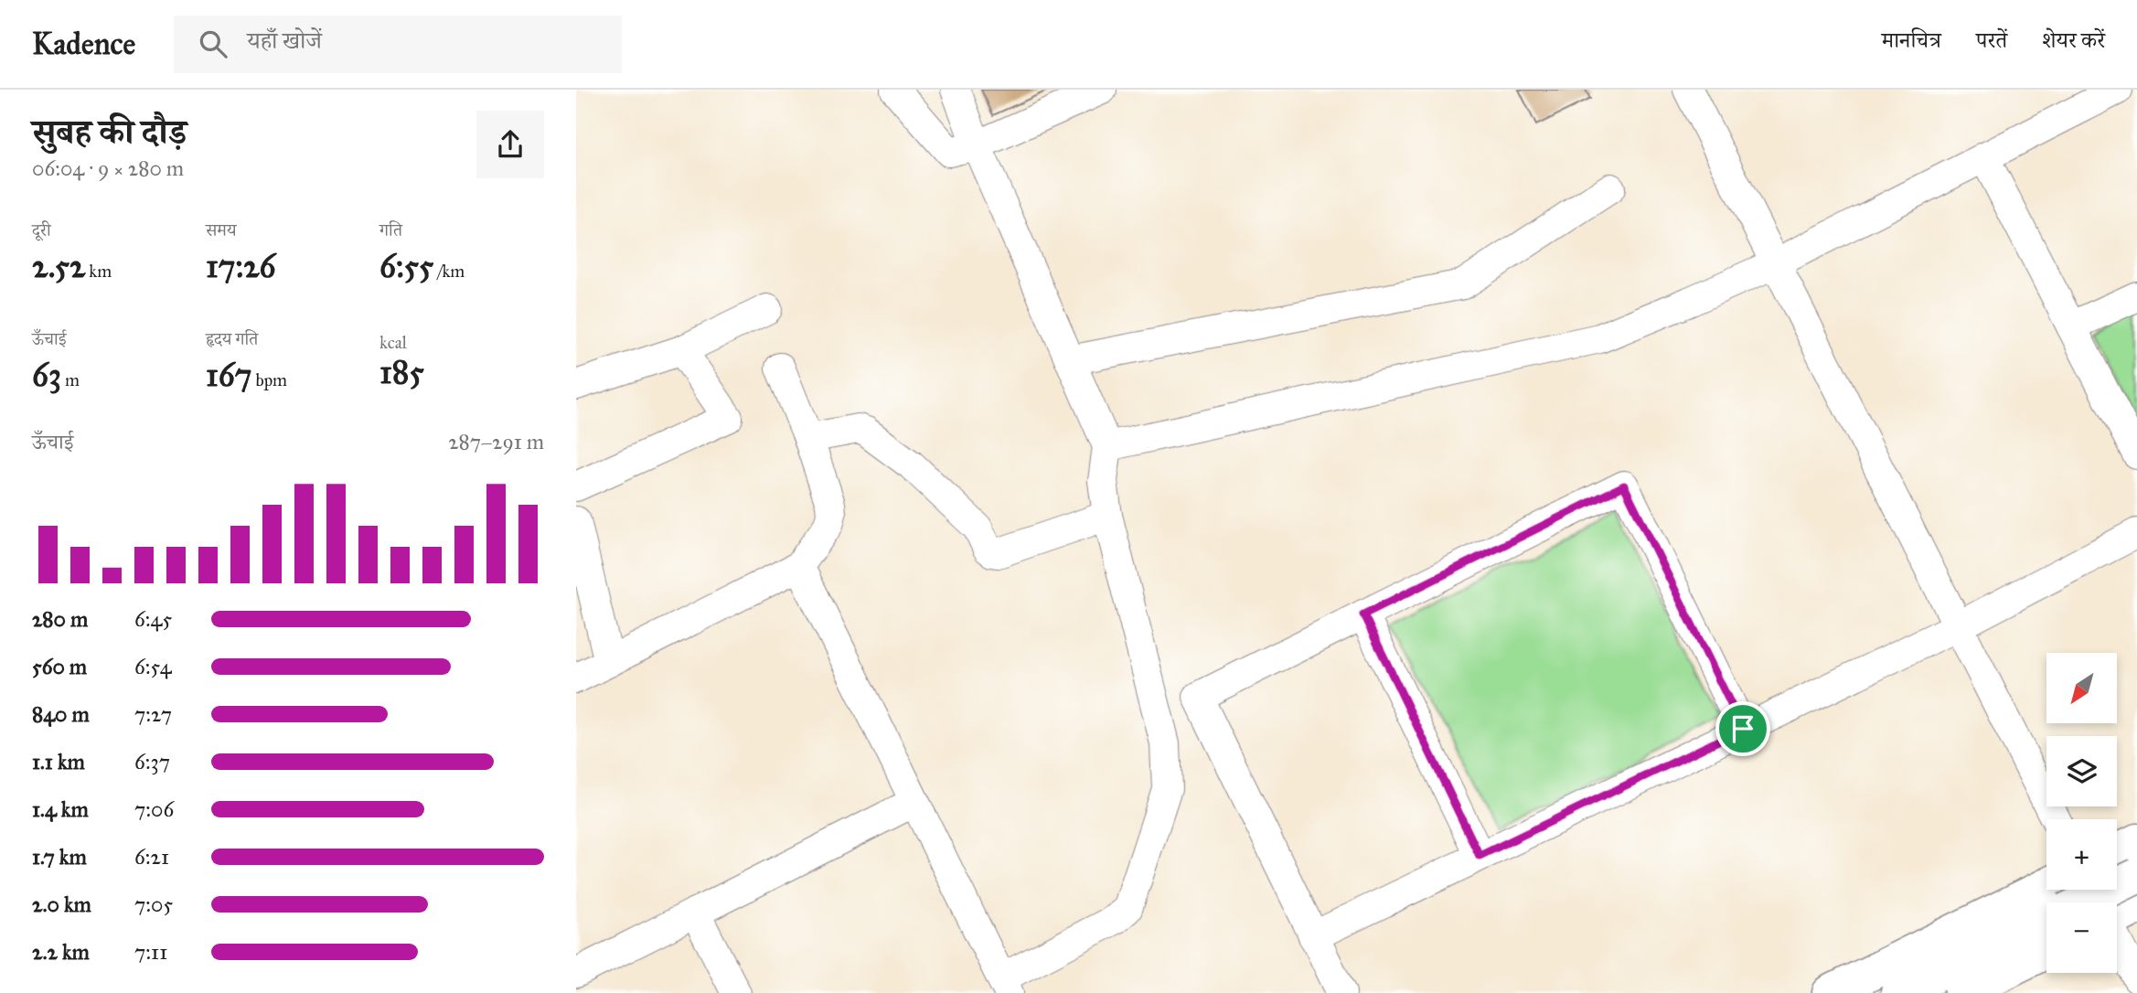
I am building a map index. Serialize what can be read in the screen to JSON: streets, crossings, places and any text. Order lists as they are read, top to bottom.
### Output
{
  "north": "bottom left",
  "page": {
    "header": "Kadence",
    "search": "यहाँ खोजें",
    "nav": ["मानचित्र", "परतें", "शेयर करें"],
    "heading": ["सुबह की दौड़", "06:04 · 9 × 280 m"],
    "stats": [
      ["दूरी", "2.52 km"],
      ["समय", "17:26"],
      ["गति", "6:55 /km"],
      ["ऊँचाई", "63 m"],
      ["हृदय गति", "167 bpm"],
      ["kcal", "185"]
    ],
    "chart": ["ऊँचाई", "287–291 m"],
    "list": [
      {
        "name": "280 m",
        "note": "6:45"
      },
      {
        "name": "560 m",
        "note": "6:54"
      },
      {
        "name": "840 m",
        "note": "7:27"
      },
      {
        "name": "1.1 km",
        "note": "6:37"
      },
      {
        "name": "1.4 km",
        "note": "7:06"
      },
      {
        "name": "1.7 km",
        "note": "6:21"
      },
      {
        "name": "2.0 km",
        "note": "7:05"
      },
      {
        "name": "2.2 km",
        "note": "7:11"
      }
    ],
    "map_buttons": ["+", "−"]
  }
}
